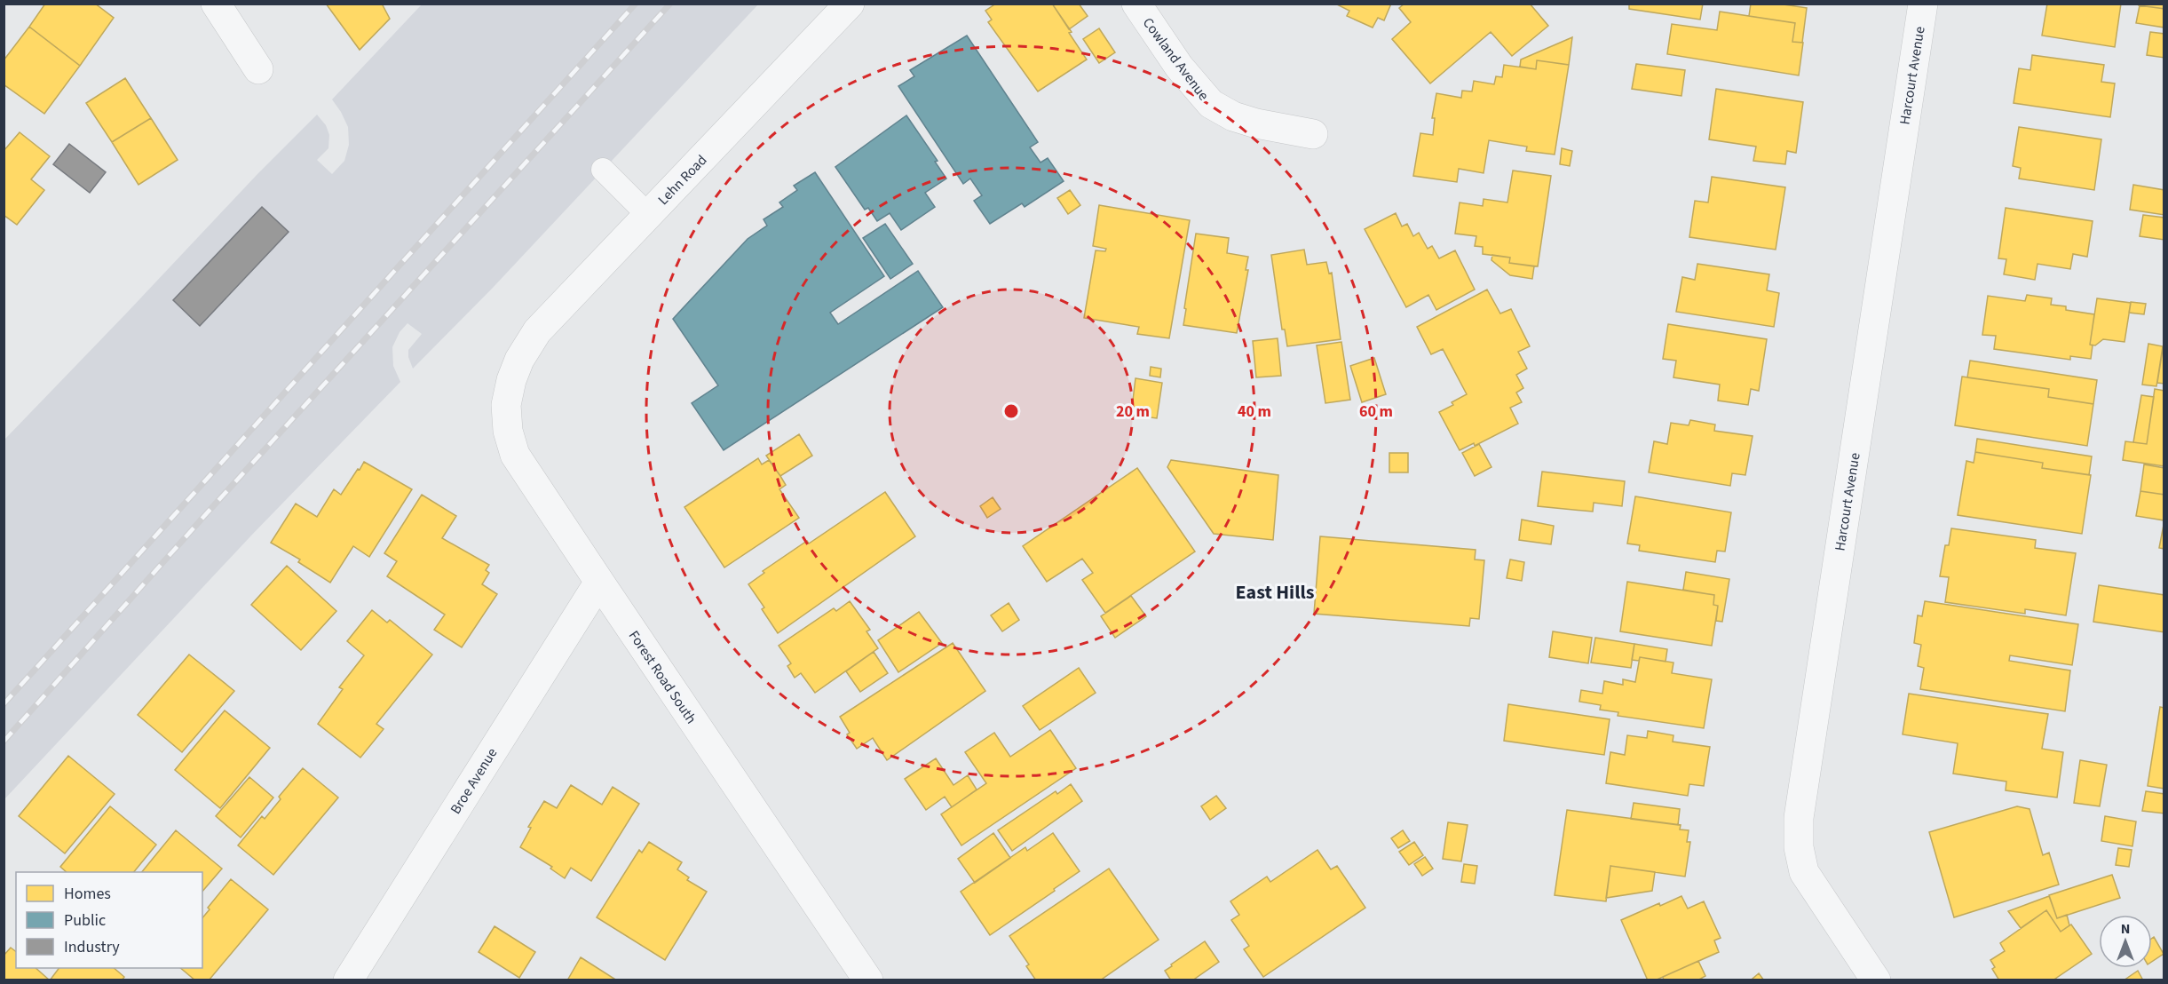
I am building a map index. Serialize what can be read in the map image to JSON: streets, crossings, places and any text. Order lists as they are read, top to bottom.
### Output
{
  "streets": {
    "street": [
      "Cowland Avenue",
      "Harcourt Avenue",
      "Lehn Road",
      "Forest Road South",
      "Broe Avenue"
    ]
  },
  "crossings": [
    ["Lehn Road", "Forest Road South"],
    ["Forest Road South", "Broe Avenue"]
  ],
  "districts": ["East Hills"],
  "legend": ["Homes", "Public", "Industry"],
  "north": "top",
  "rings": ["20 m", "40 m", "60 m"]
}
